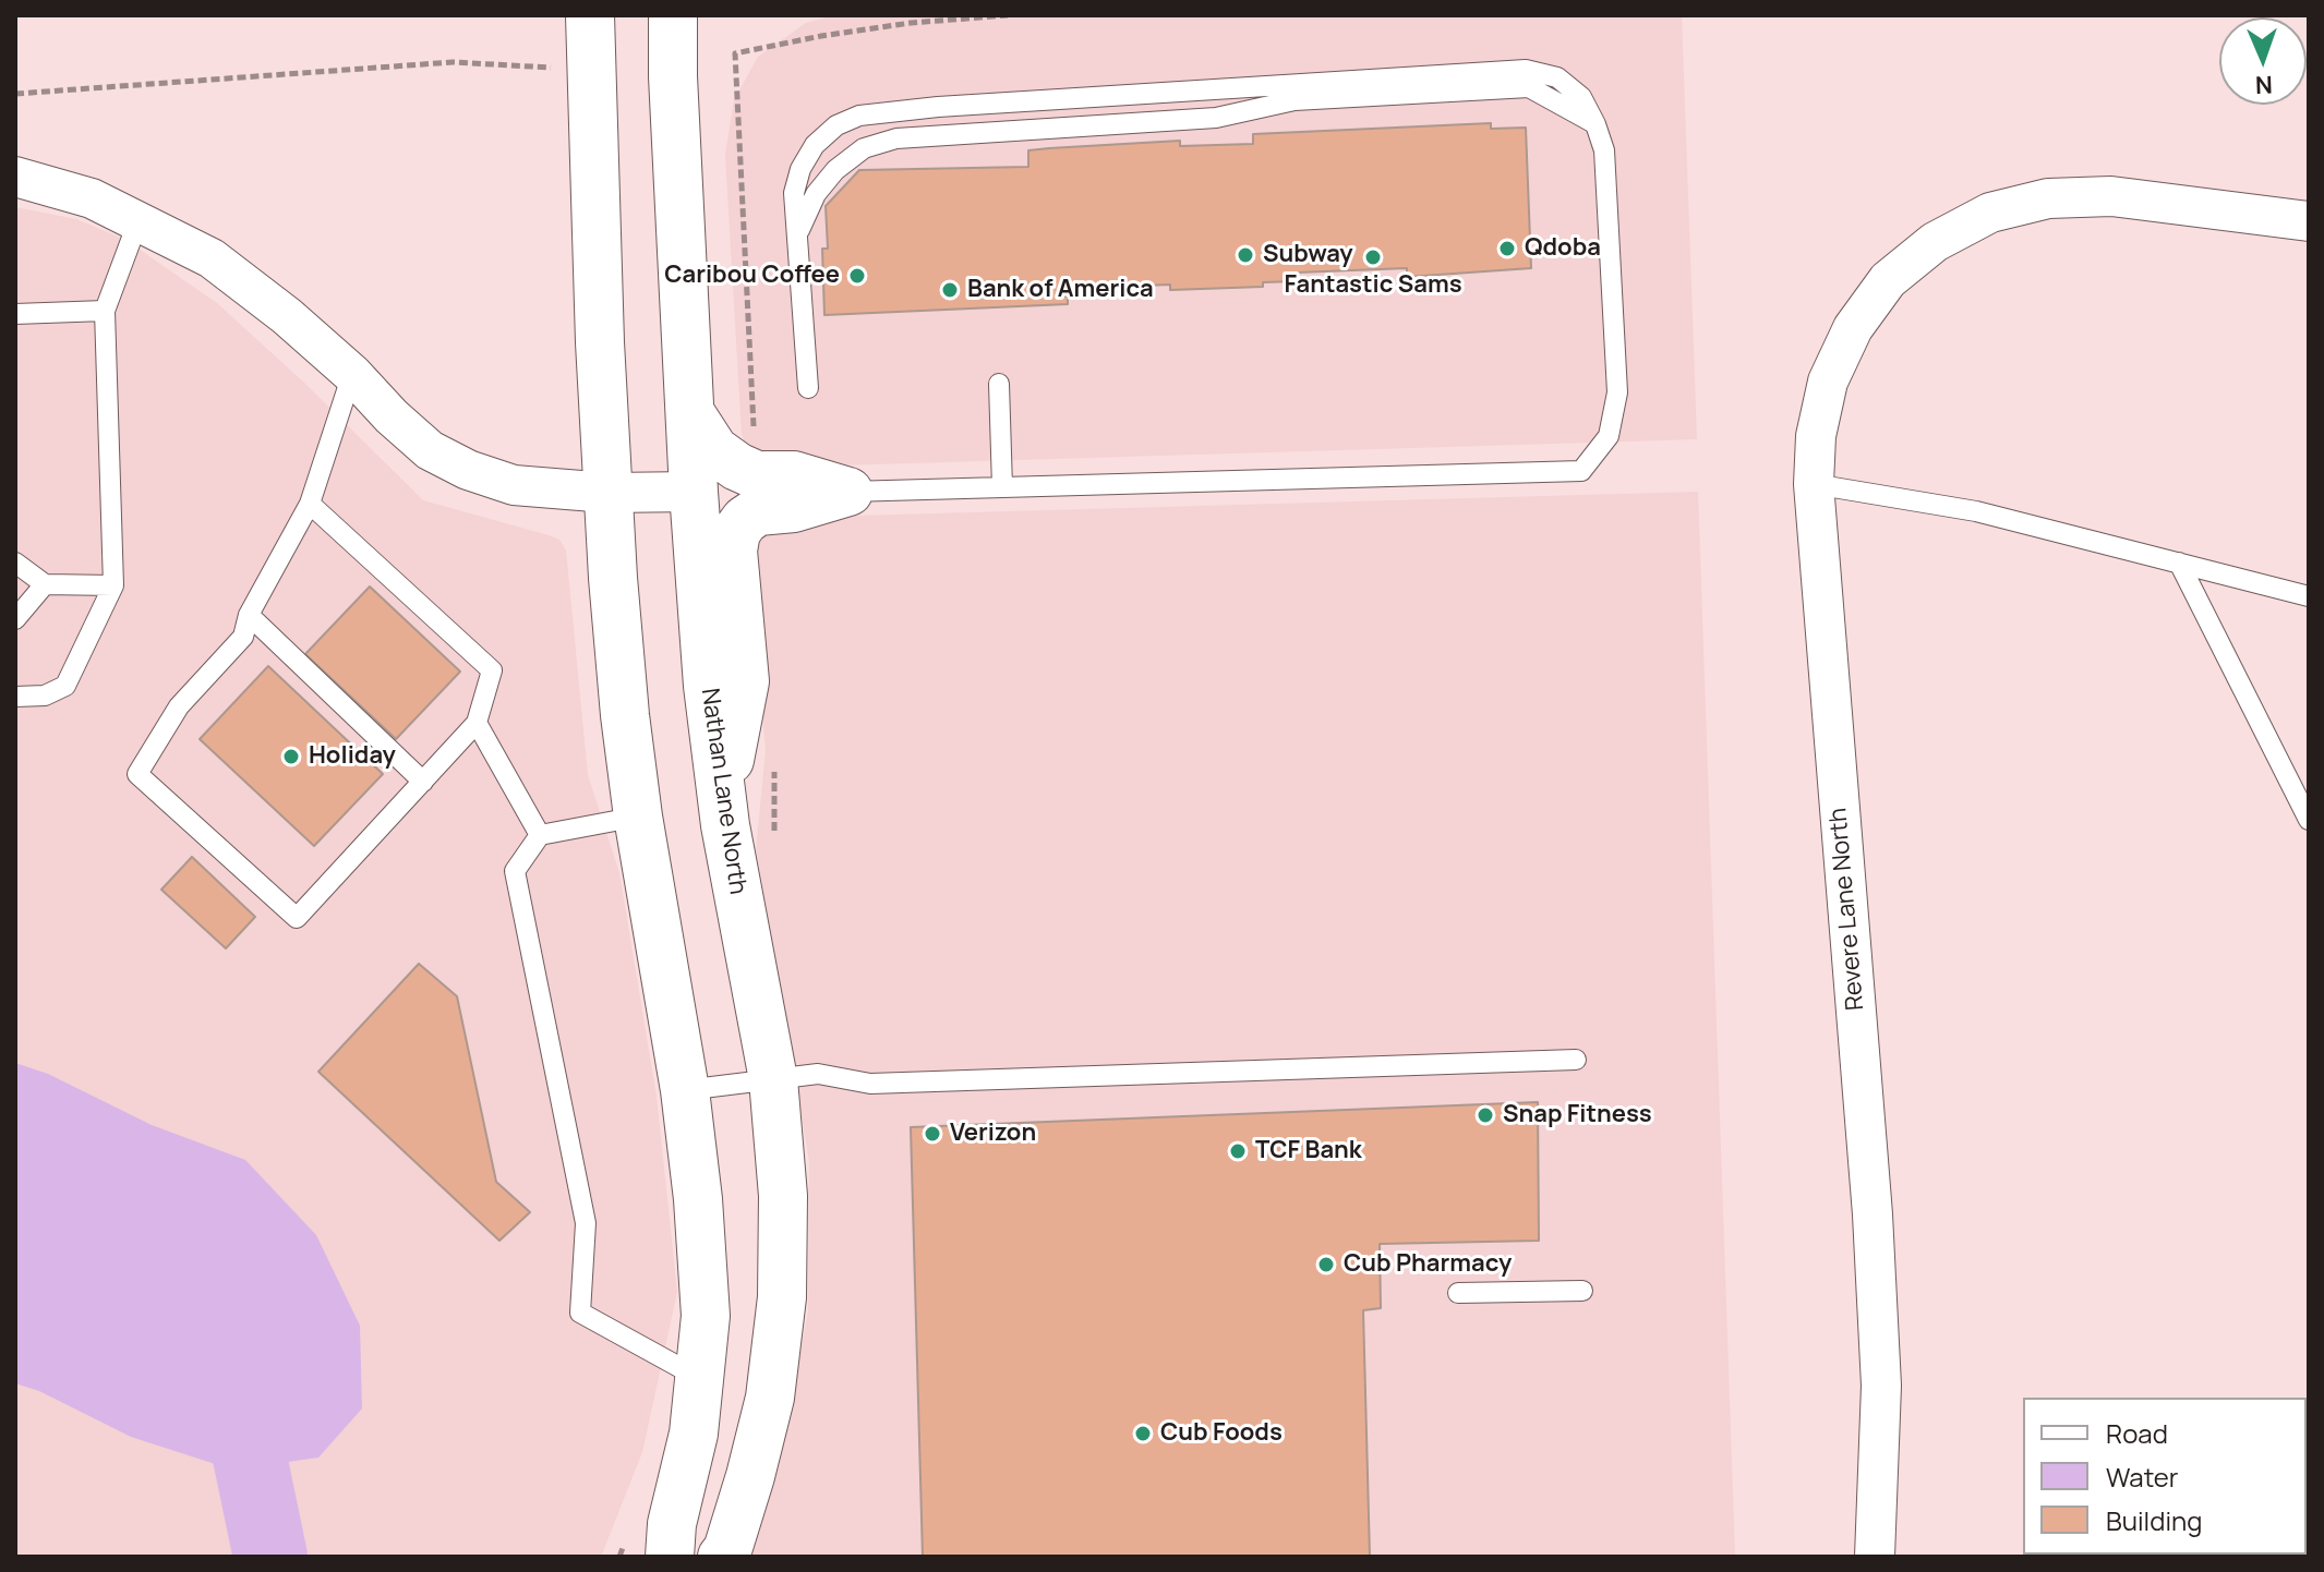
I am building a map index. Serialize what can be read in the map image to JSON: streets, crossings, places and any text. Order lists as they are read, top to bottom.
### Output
{
  "streets": {
    "street": ["Nathan Lane North", "Revere Lane North"]
  },
  "places": [
    "Qdoba",
    "Subway",
    "Fantastic Sams",
    "Caribou Coffee",
    "Bank of America",
    "Holiday",
    "Snap Fitness",
    "Verizon",
    "TCF Bank",
    "Cub Pharmacy",
    "Cub Foods"
  ],
  "legend": ["Road", "Water", "Building"],
  "north": "bottom"
}
